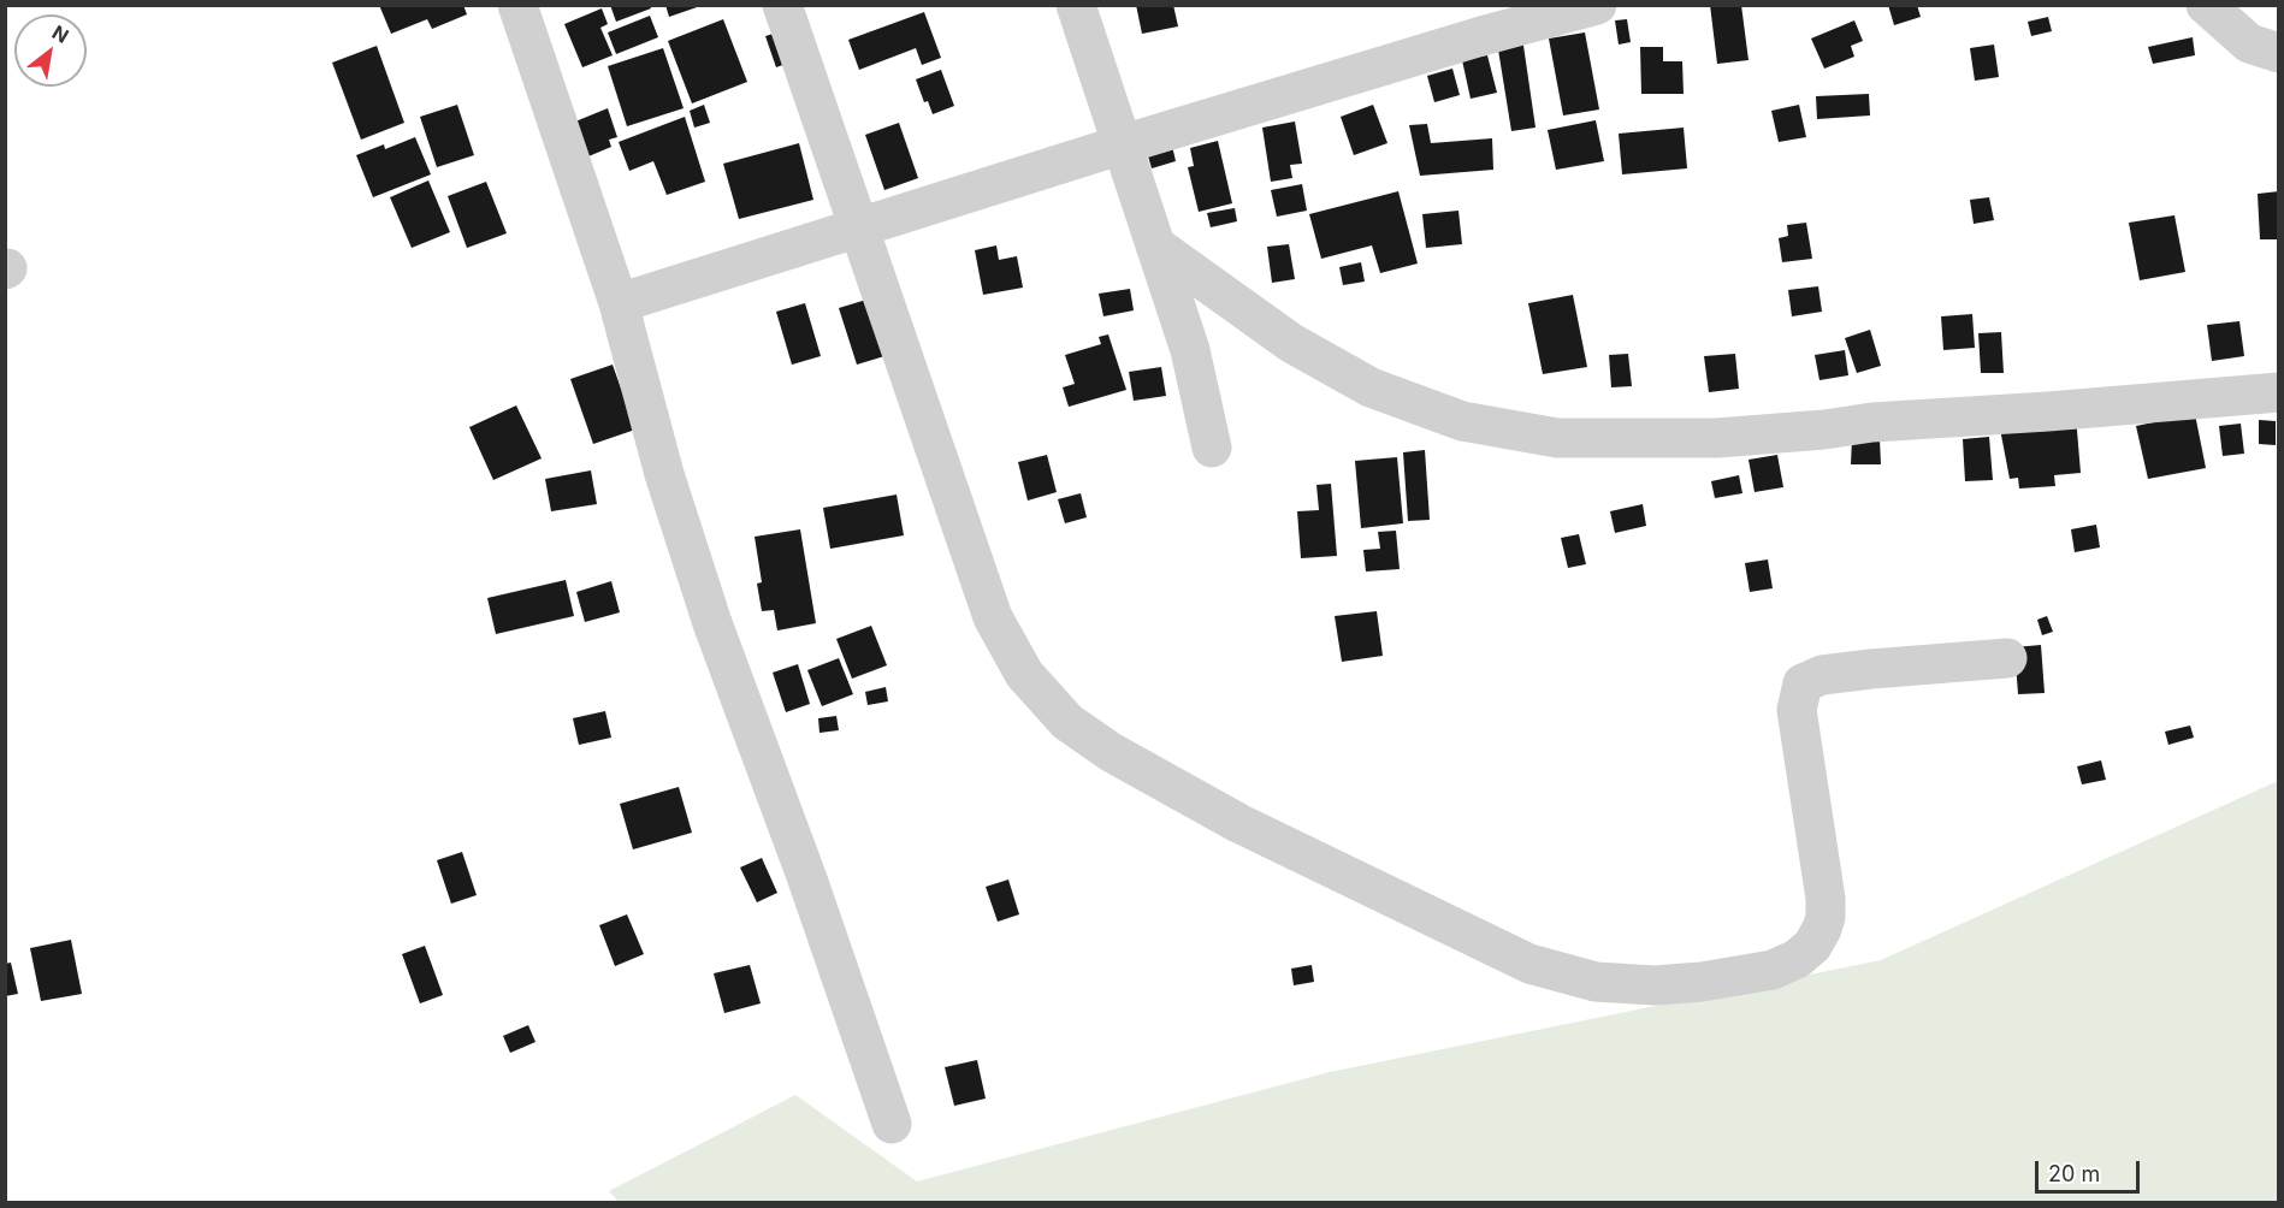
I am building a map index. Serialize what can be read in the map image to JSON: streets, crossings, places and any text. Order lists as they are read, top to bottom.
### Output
{
  "scale_bar": "20 m",
  "north": "top right"
}
